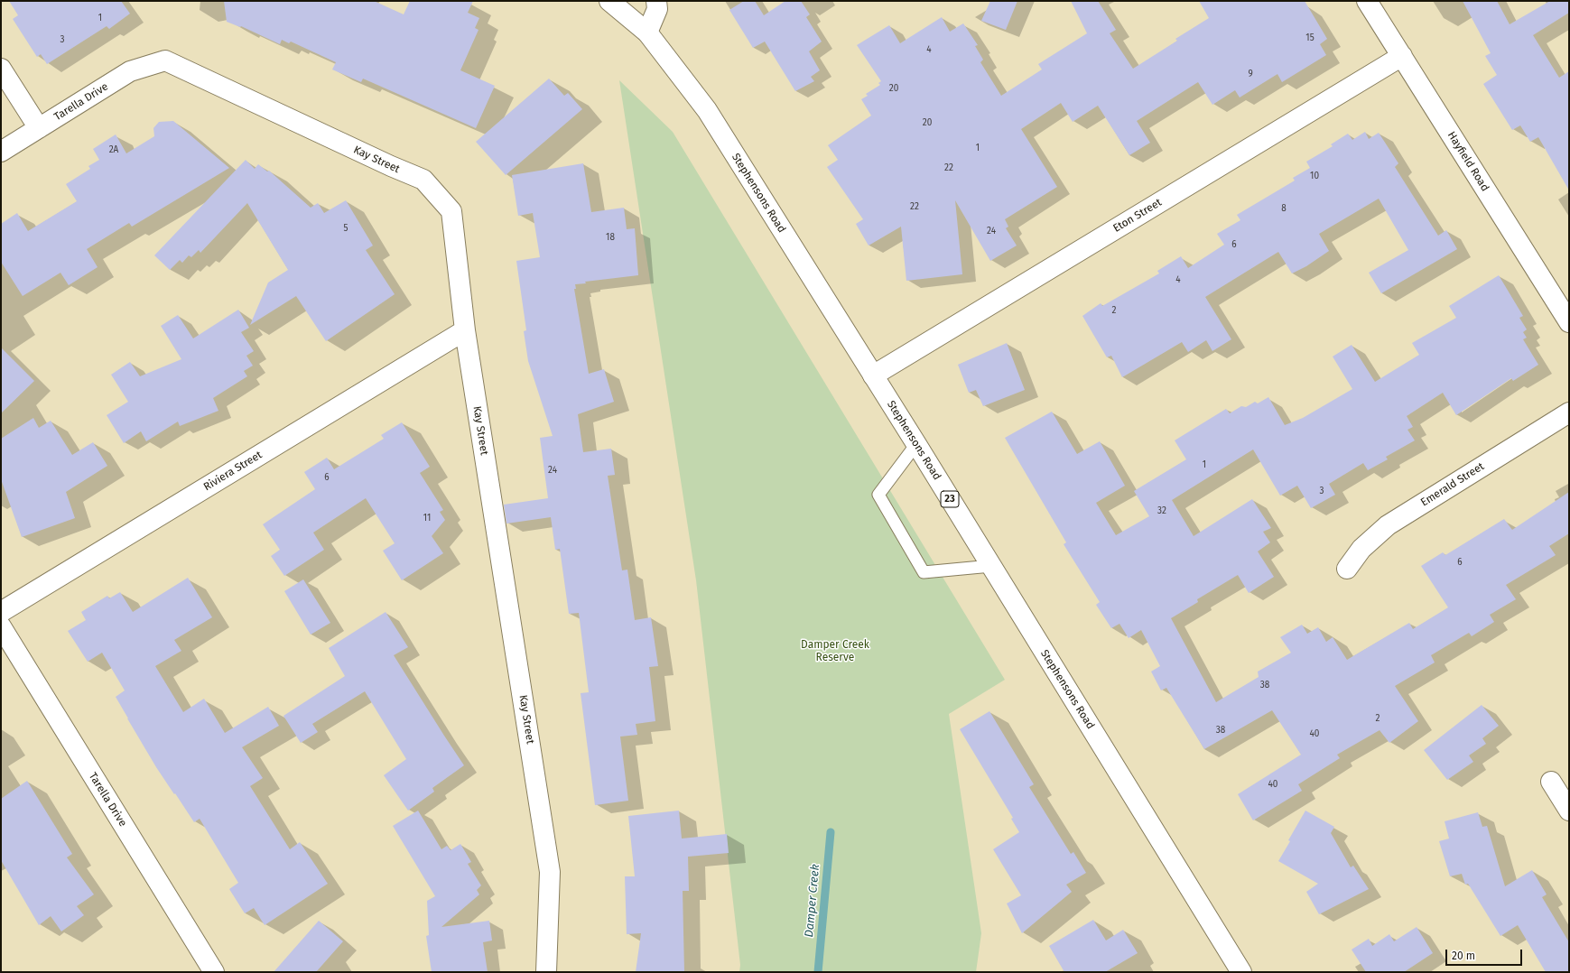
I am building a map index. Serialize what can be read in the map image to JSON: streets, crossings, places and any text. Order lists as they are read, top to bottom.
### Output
{
  "streets": {
    "street": [
      "Tarella Drive",
      "Kay Street",
      "Hayfield Road",
      "Stephensons Road",
      "Eton Street",
      "Riviera Street",
      "Emerald Street",
      "23"
    ]
  },
  "crossings": [
    ["Tarella Drive", "Kay Street"],
    ["Kay Street", "Riviera Street"],
    ["Hayfield Road", "Eton Street"],
    ["Stephensons Road", "Eton Street"]
  ],
  "water": ["Damper Creek"],
  "parks": ["Damper Creek Reserve"],
  "house_numbers": [
    "1",
    "15",
    "3",
    "4",
    "9",
    "20",
    "20",
    "1",
    "2A",
    "22",
    "10",
    "22",
    "8",
    "5",
    "24",
    "18",
    "6",
    "4",
    "2",
    "1",
    "24",
    "6",
    "3",
    "32",
    "11",
    "6",
    "38",
    "2",
    "38",
    "40",
    "40"
  ],
  "scale_bar": "20 m"
}
